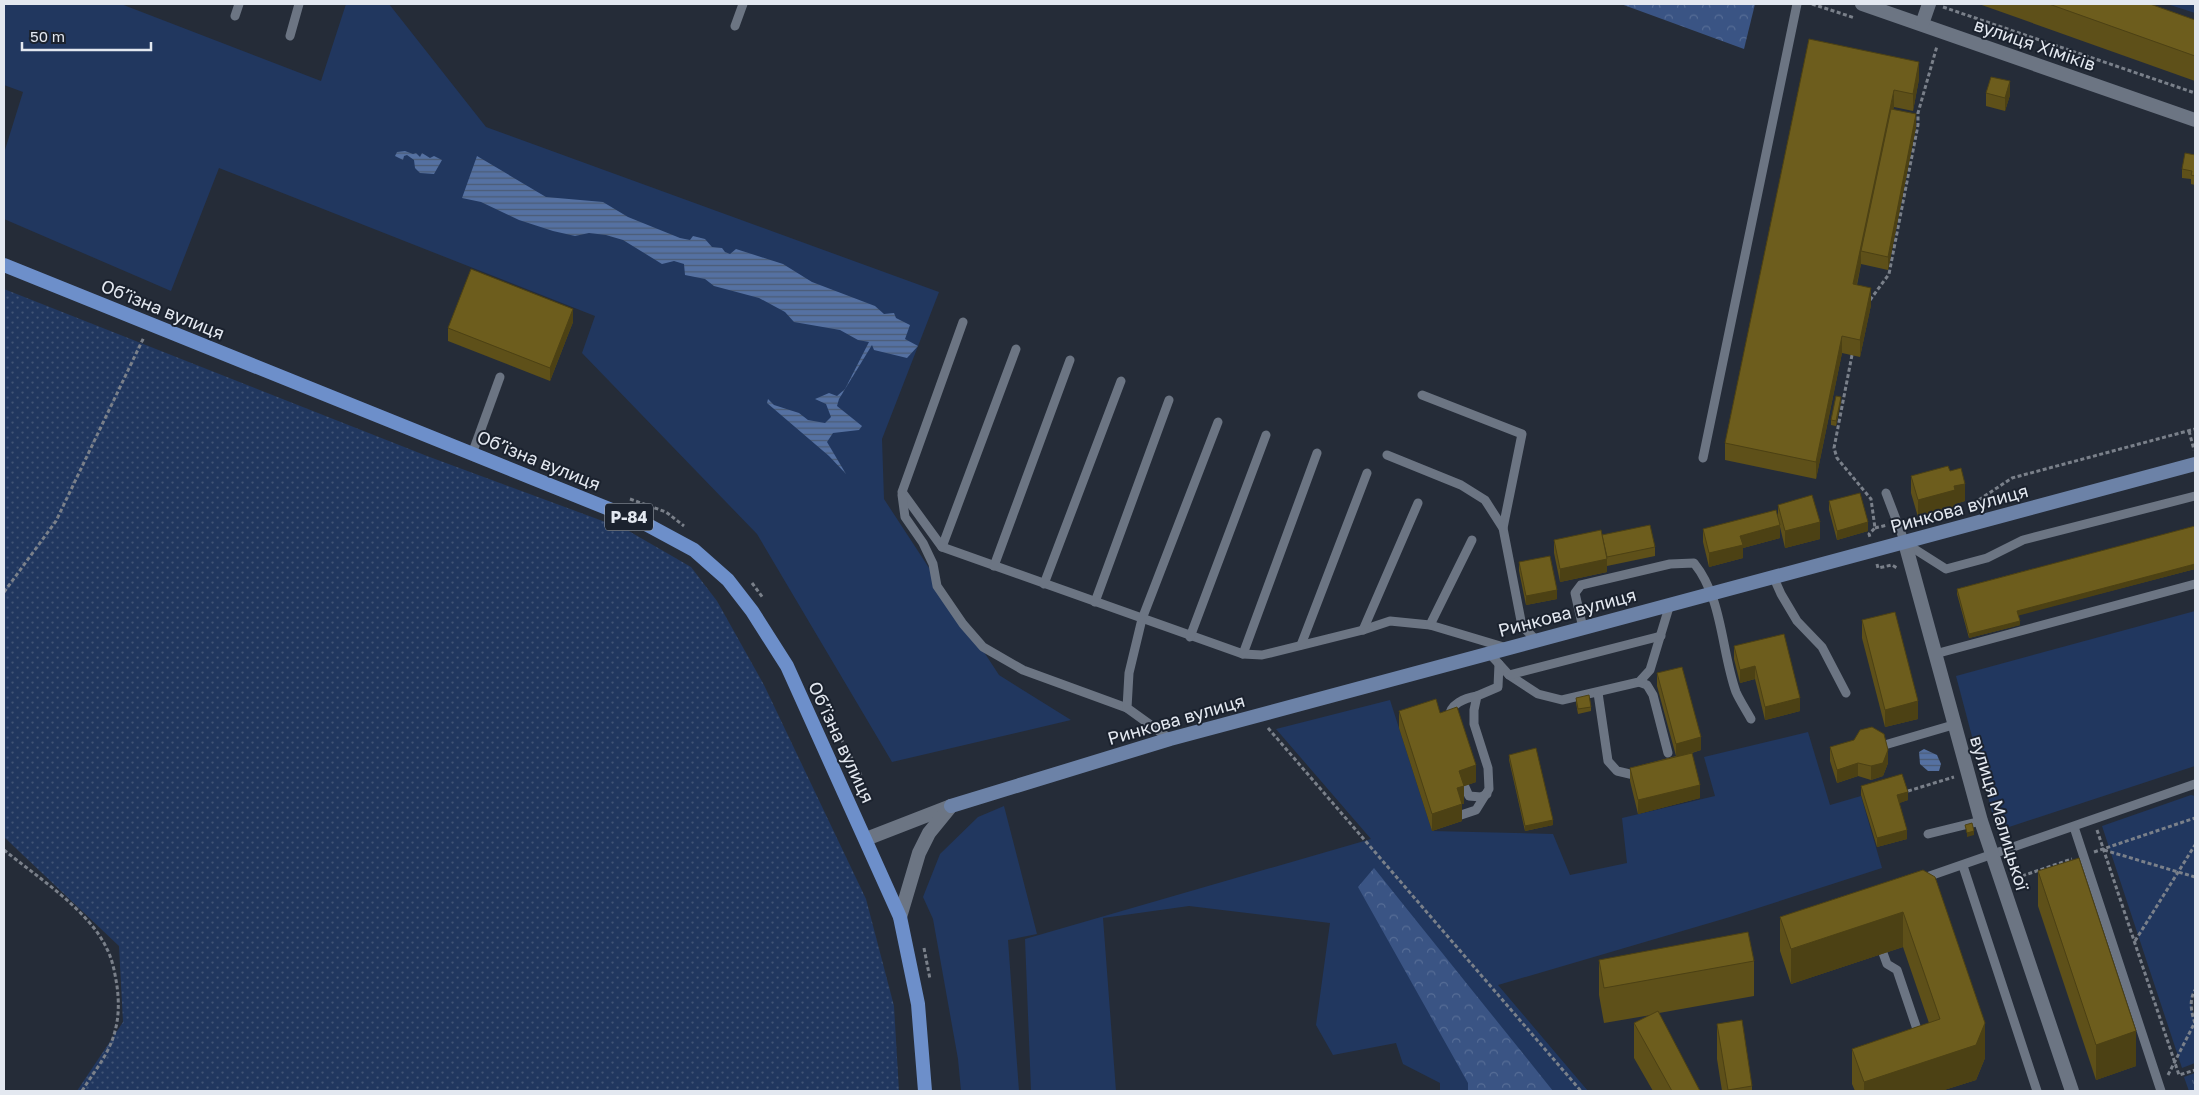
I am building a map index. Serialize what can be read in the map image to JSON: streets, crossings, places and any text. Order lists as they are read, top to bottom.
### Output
{
  "streets": {
    "main road": ["Обʼїзна вулиця", "Ринкова вулиця", "Р-84"],
    "street": ["вулиця Хіміків", "вулиця Малицької"]
  },
  "crossings": [
    ["Обʼїзна вулиця", "Ринкова вулиця"],
    ["Ринкова вулиця", "вулиця Малицької"]
  ],
  "scale_bar": "50 m"
}
